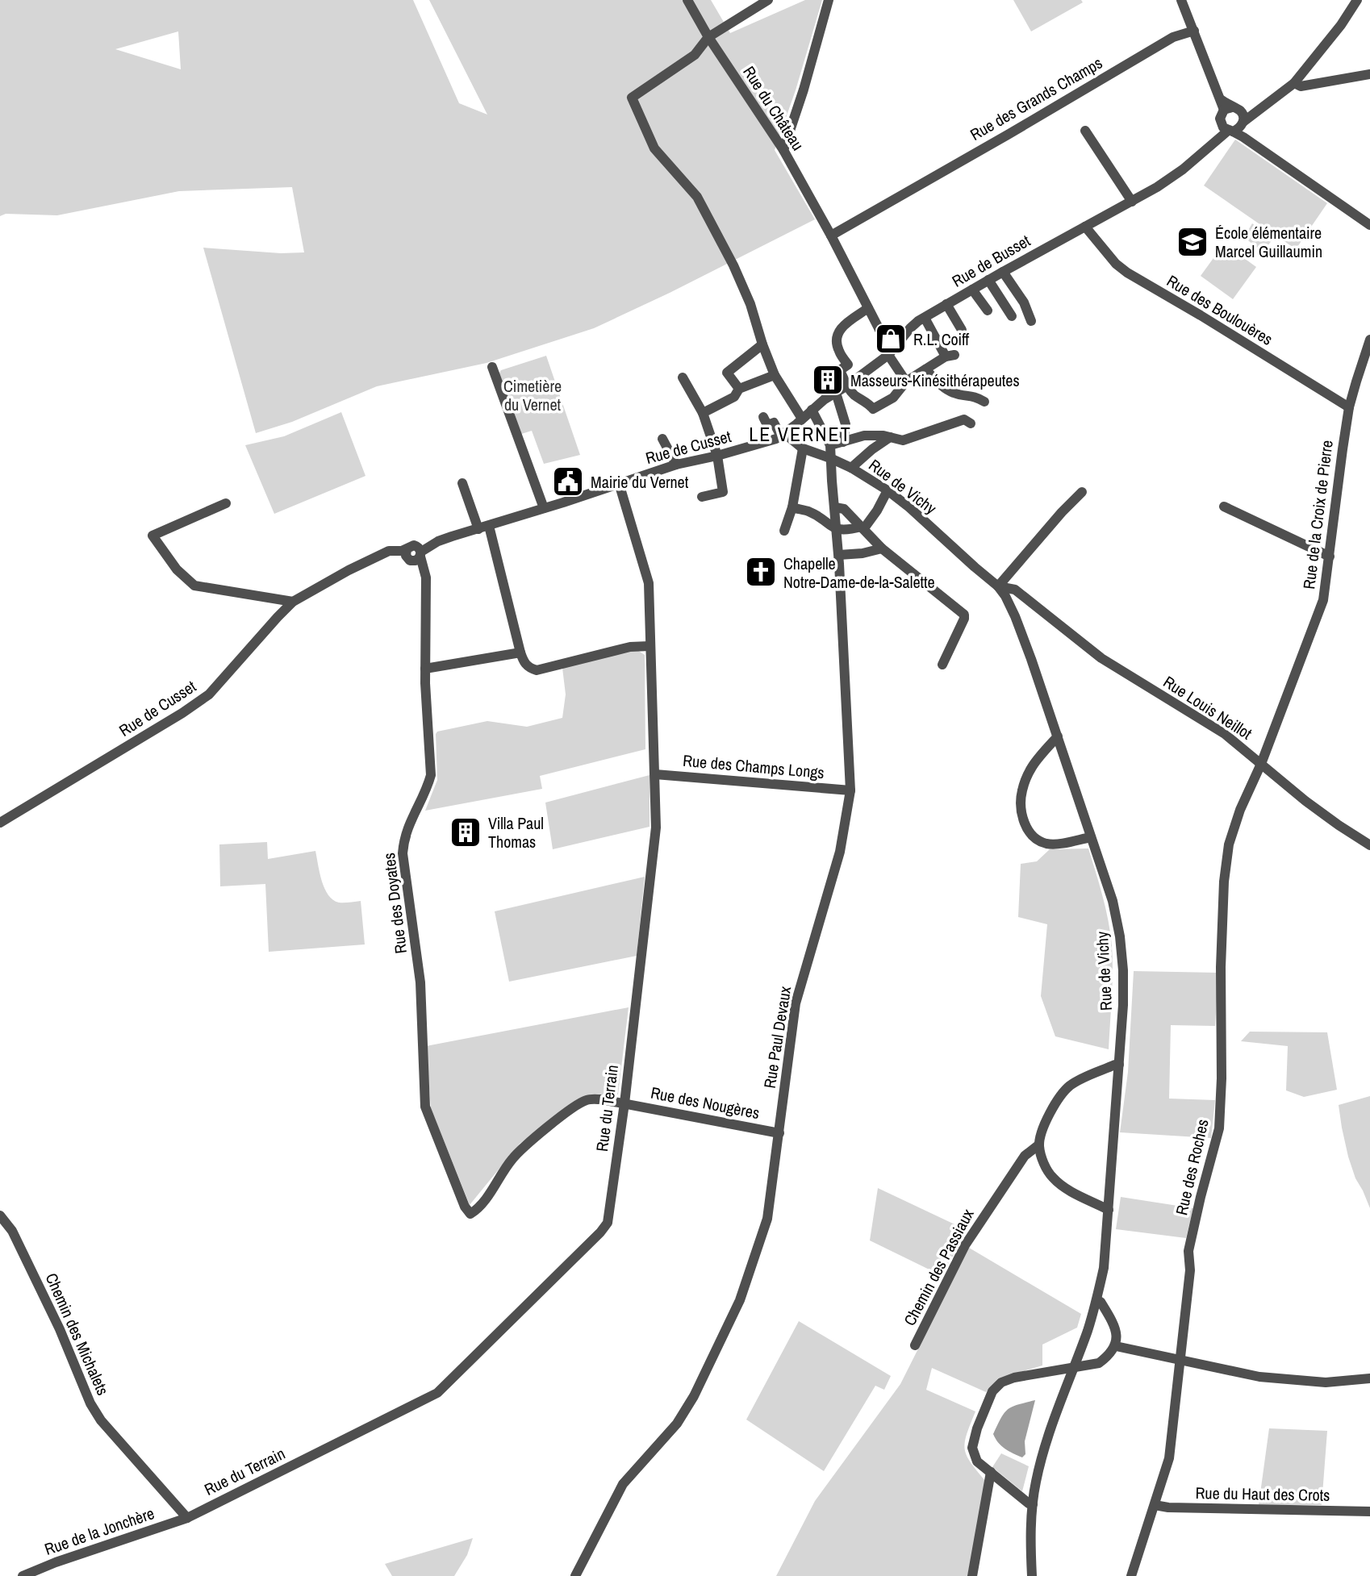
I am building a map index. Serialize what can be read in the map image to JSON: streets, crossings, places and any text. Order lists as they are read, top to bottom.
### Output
{
  "streets": {
    "street": [
      "Rue des Grands Champs",
      "Rue du Château",
      "Rue de Busset",
      "Rue des Boulouères",
      "Rue de Cusset",
      "Rue de Vichy",
      "Rue de la Croix de Pierre",
      "Rue Louis Neillot",
      "Rue des Champs Longs",
      "Rue des Doyates",
      "Rue Paul Devaux",
      "Rue des Nougères",
      "Rue du Terrain",
      "Rue des Roches",
      "Chemin des Passiaux",
      "Chemin des Michalets",
      "Rue du Haut des Crots",
      "Rue de la Jonchère"
    ]
  },
  "crossings": [
    ["Rue des Grands Champs", "Rue du Château"],
    ["Rue du Château", "Rue de Busset"],
    ["Rue de Busset", "Rue des Boulouères"],
    ["Rue de Busset", "Rue de Cusset"],
    ["Rue des Boulouères", "Rue de la Croix de Pierre"],
    ["Rue de Cusset", "Rue des Doyates"],
    ["Rue de Cusset", "Rue du Terrain"],
    ["Rue de Vichy", "Rue Louis Neillot"],
    ["Rue de Vichy", "Rue Paul Devaux"],
    ["Rue de la Croix de Pierre", "Rue Louis Neillot"],
    ["Rue de la Croix de Pierre", "Rue des Roches"],
    ["Rue Louis Neillot", "Rue des Roches"],
    ["Rue des Champs Longs", "Rue Paul Devaux"],
    ["Rue des Champs Longs", "Rue du Terrain"],
    ["Rue des Doyates", "Rue des Nougères"],
    ["Rue Paul Devaux", "Rue des Nougères"],
    ["Rue des Nougères", "Rue du Terrain"],
    ["Rue du Terrain", "Chemin des Michalets"],
    ["Rue du Terrain", "Rue de la Jonchère"],
    ["Rue des Roches", "Rue du Haut des Crots"],
    ["Chemin des Michalets", "Rue de la Jonchère"]
  ],
  "districts": ["LE VERNET"],
  "parks": ["Cimetière du Vernet"],
  "places": {
    "school or university": ["École élémentaire Marcel Guillaumin"],
    "shop": ["R.L. Coiff"],
    "building": ["Masseurs-Kinésithérapeutes", "Villa Paul Thomas"],
    "public building": ["Mairie du Vernet"],
    "church": ["Chapelle Notre-Dame-de-la-Salette"]
  }
}
